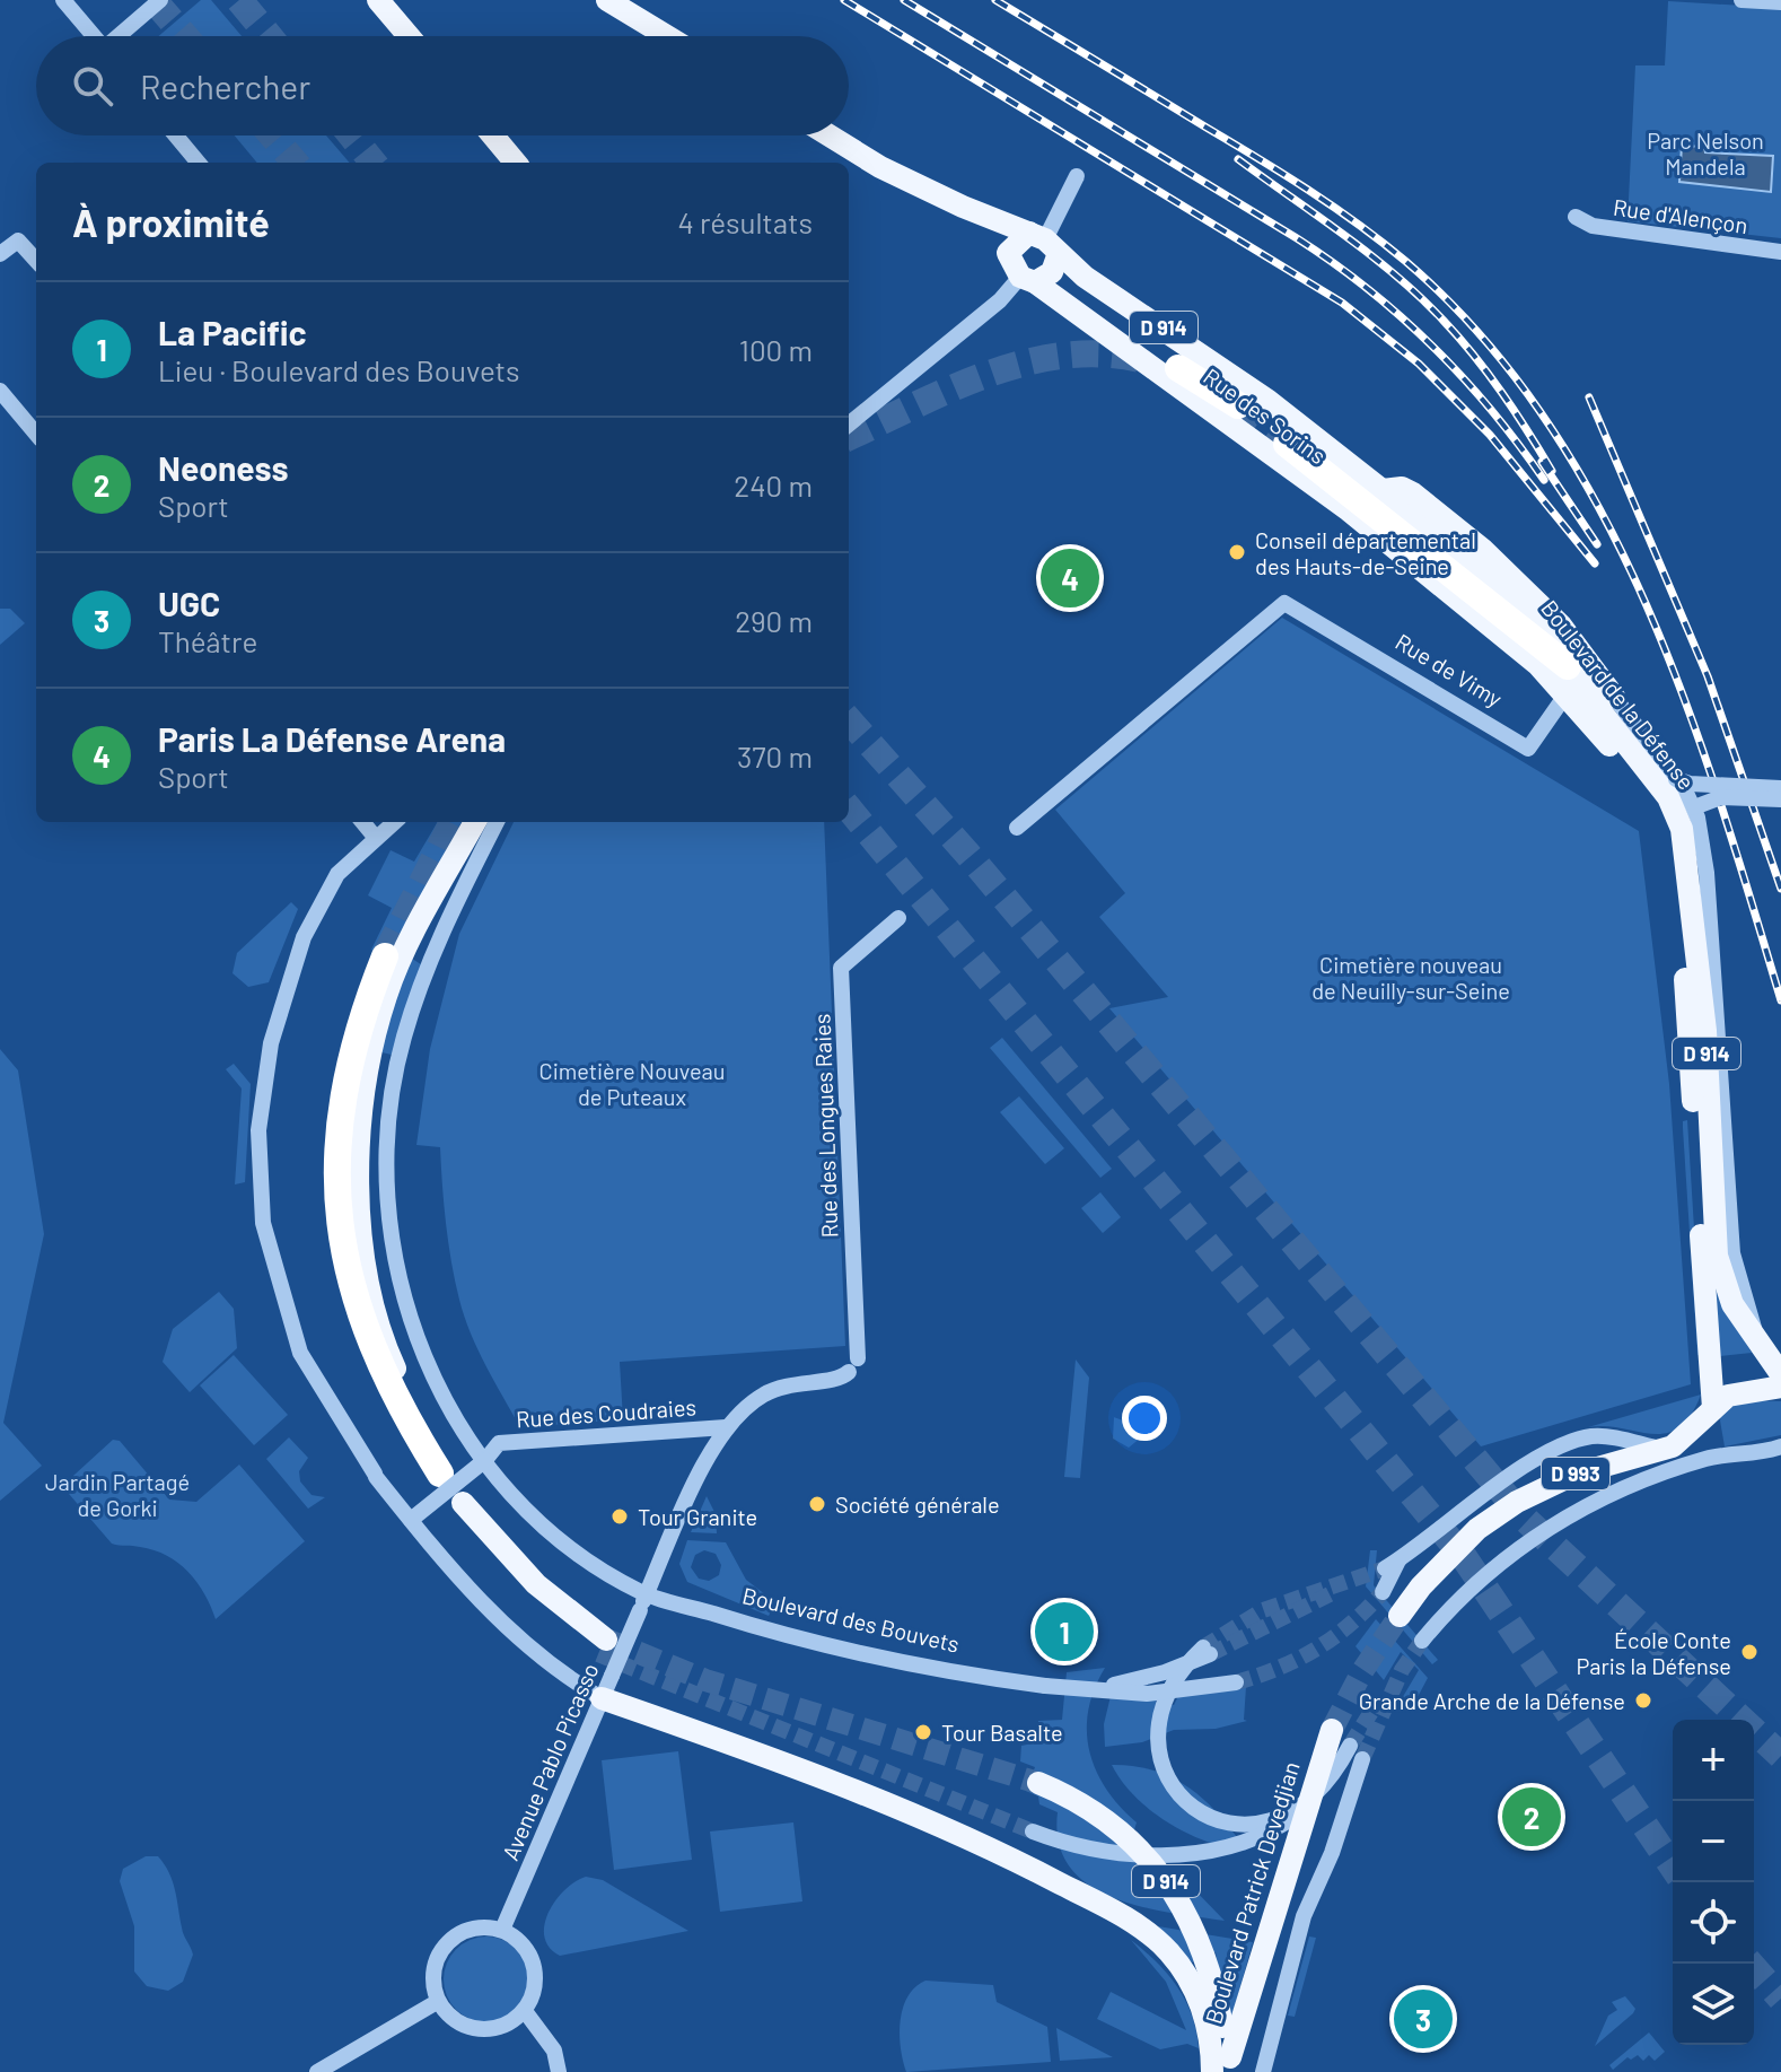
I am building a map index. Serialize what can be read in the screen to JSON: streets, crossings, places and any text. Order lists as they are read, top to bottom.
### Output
{
  "streets": {
    "main road": [
      "D 914",
      "Rue des Sorins",
      "Boulevard de la Défense",
      "D 993",
      "Boulevard Patrick Devedjian"
    ],
    "street": [
      "Rue d'Alençon",
      "Rue de Vimy",
      "Rue des Longues Raies",
      "Rue des Coudraies",
      "Boulevard des Bouvets",
      "Avenue Pablo Picasso"
    ]
  },
  "crossings": [
    ["D 914", "Boulevard Patrick Devedjian"],
    ["Rue des Sorins", "Rue de Vimy"],
    ["Rue des Sorins", "Boulevard de la Défense"],
    ["Rue de Vimy", "Boulevard de la Défense"],
    ["Rue des Longues Raies", "Rue des Coudraies"],
    ["Rue des Longues Raies", "Boulevard des Bouvets"],
    ["Rue des Longues Raies", "Avenue Pablo Picasso"],
    ["Rue des Coudraies", "Boulevard des Bouvets"],
    ["Boulevard des Bouvets", "Avenue Pablo Picasso"]
  ],
  "parks": [
    "Parc Nelson Mandela",
    "Cimetière nouveau de Neuilly-sur-Seine",
    "Cimetière Nouveau de Puteaux",
    "Jardin Partagé de Gorki"
  ],
  "places": [
    "Conseil départemental des Hauts-de-Seine",
    "Société générale",
    "Tour Granite",
    "École Conte Paris la Défense",
    "Grande Arche de la Défense",
    "Tour Basalte"
  ],
  "page": {
    "search": "Rechercher",
    "heading": ["À proximité", "4 résultats"],
    "list": [
      {
        "mark": "1",
        "name": "La Pacific",
        "note": "Lieu · Boulevard des Bouvets",
        "value": "100 m"
      },
      {
        "mark": "2",
        "name": "Neoness",
        "note": "Sport",
        "value": "240 m"
      },
      {
        "mark": "3",
        "name": "UGC",
        "note": "Théâtre",
        "value": "290 m"
      },
      {
        "mark": "4",
        "name": "Paris La Défense Arena",
        "note": "Sport",
        "value": "370 m"
      }
    ],
    "pins": [
      "4",
      "1",
      "2",
      "3"
    ],
    "map_buttons": ["+", "−"]
  }
}
